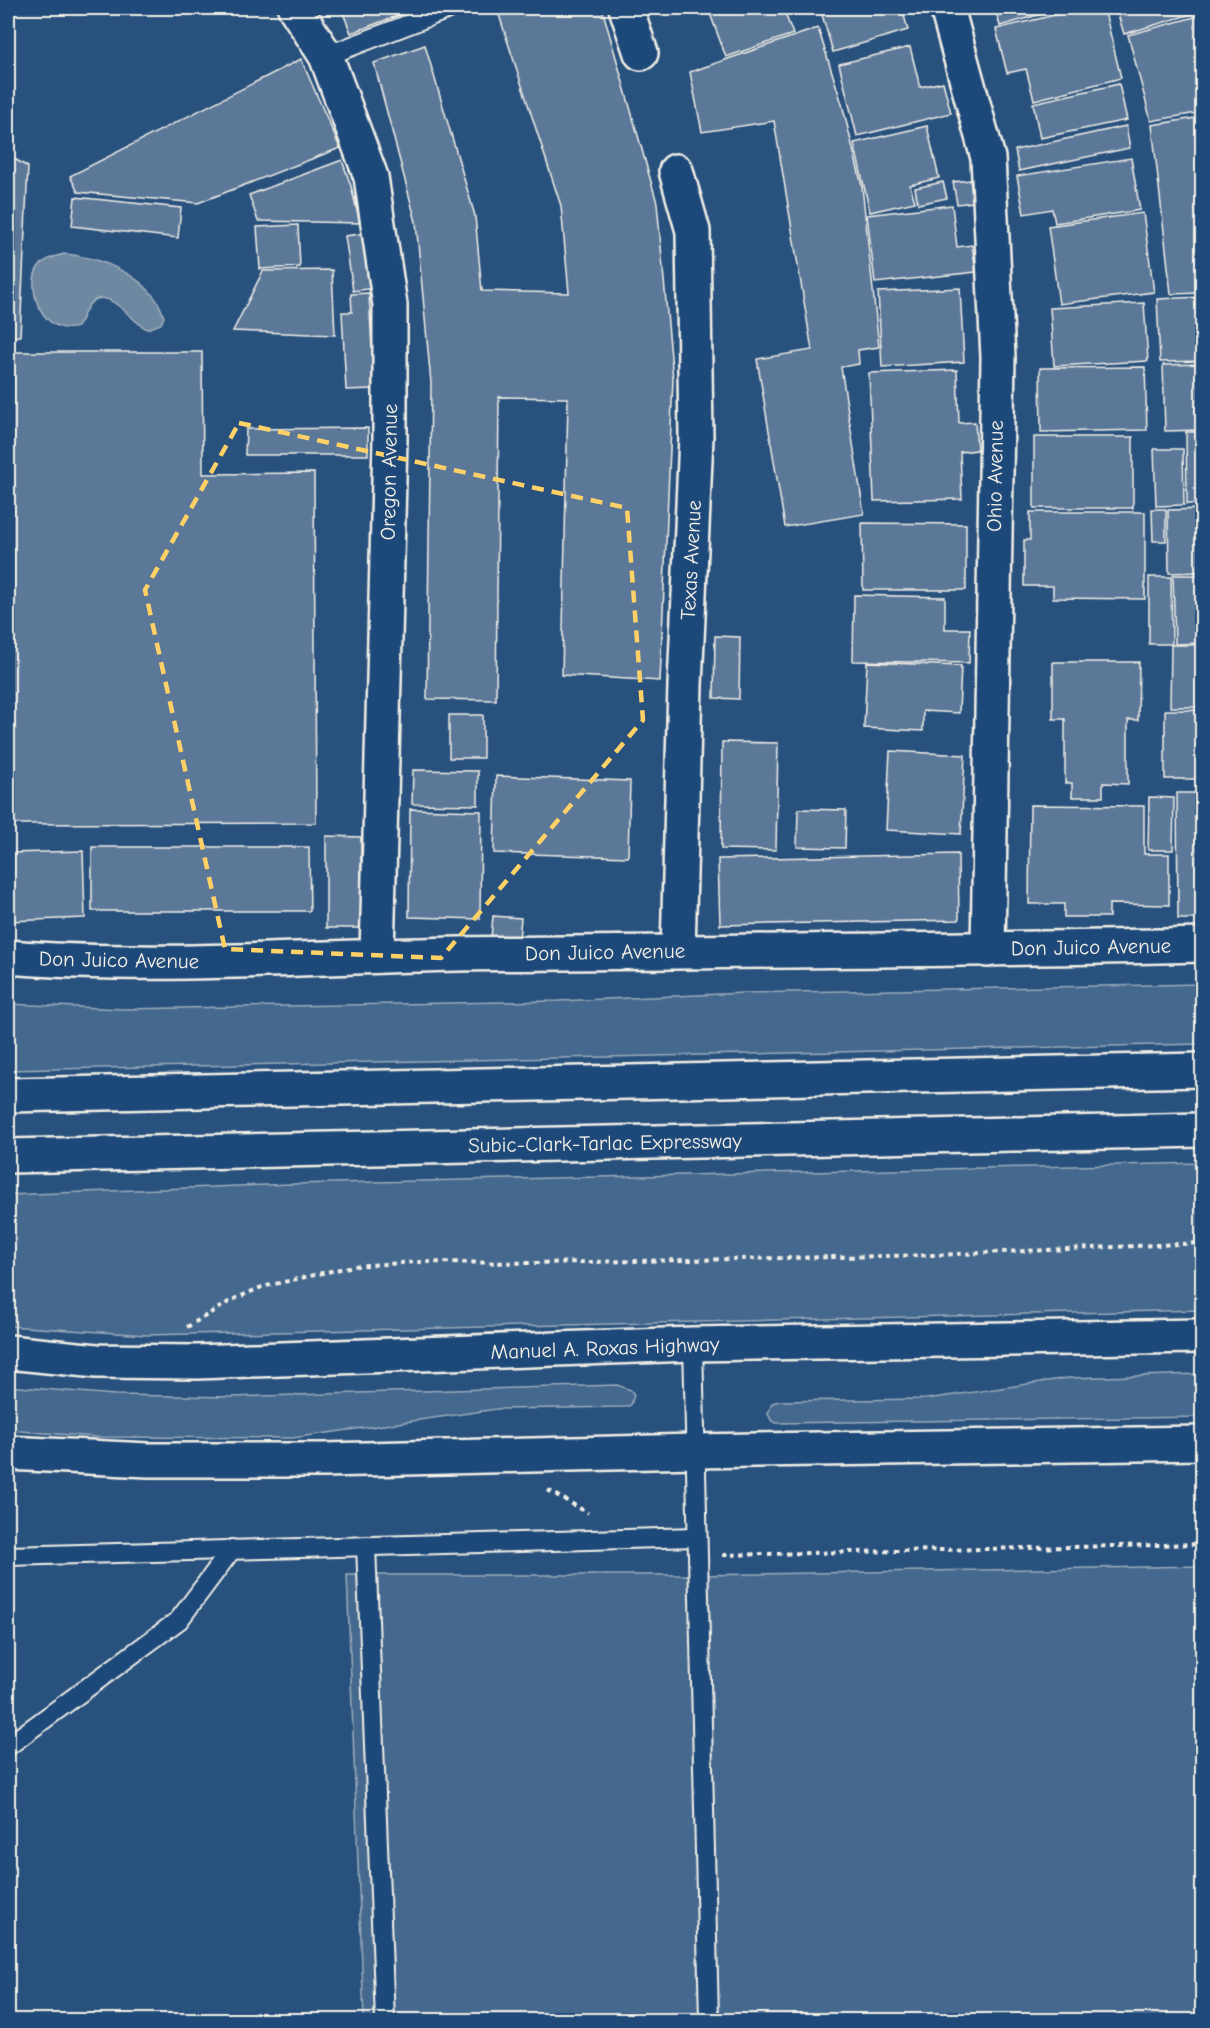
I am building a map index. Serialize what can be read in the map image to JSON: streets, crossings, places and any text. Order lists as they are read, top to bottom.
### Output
{
  "streets": {
    "main road": [
      "Oregon Avenue",
      "Ohio Avenue",
      "Texas Avenue",
      "Don Juico Avenue",
      "Subic-Clark-Tarlac Expressway",
      "Manuel A. Roxas Highway"
    ]
  },
  "crossings": [
    ["Oregon Avenue", "Don Juico Avenue"],
    ["Ohio Avenue", "Don Juico Avenue"],
    ["Texas Avenue", "Don Juico Avenue"]
  ]
}
